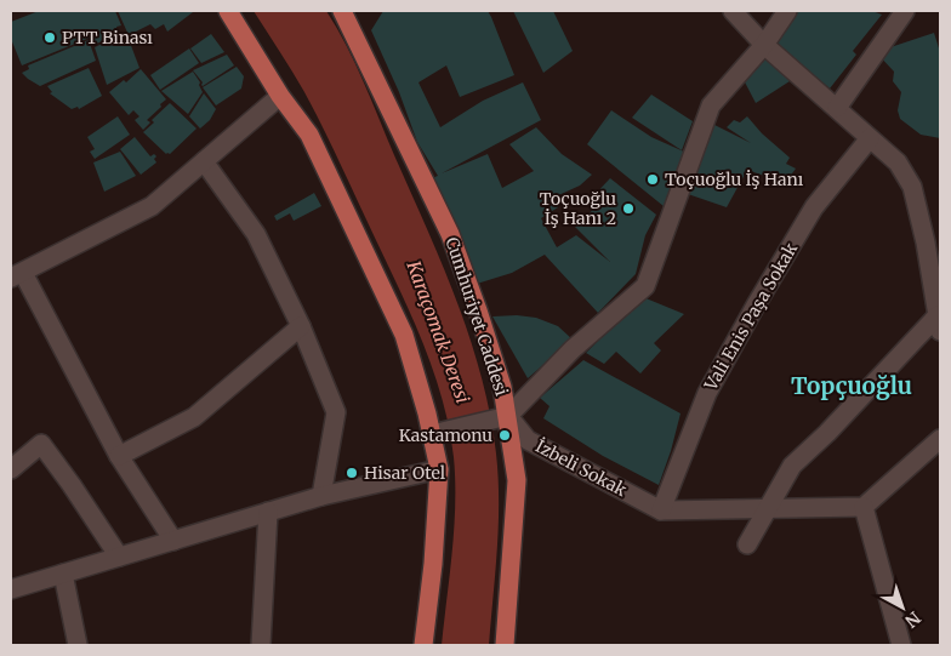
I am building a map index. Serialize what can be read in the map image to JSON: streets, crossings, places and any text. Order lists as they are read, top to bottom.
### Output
{
  "streets": {
    "main road": ["Cumhuriyet Caddesi"],
    "street": ["Vali Enis Paşa Sokak", "İzbeli Sokak"]
  },
  "crossings": [
    ["Cumhuriyet Caddesi", "İzbeli Sokak"],
    ["Vali Enis Paşa Sokak", "İzbeli Sokak"]
  ],
  "districts": ["Topçuoğlu"],
  "water": ["Karaçomak Deresi"],
  "places": [
    "PTT Binası",
    "Toçuoğlu İş Hanı",
    "Toçuoğlu İş Hanı 2",
    "Kastamonu",
    "Hisar Otel"
  ],
  "north": "bottom right"
}
